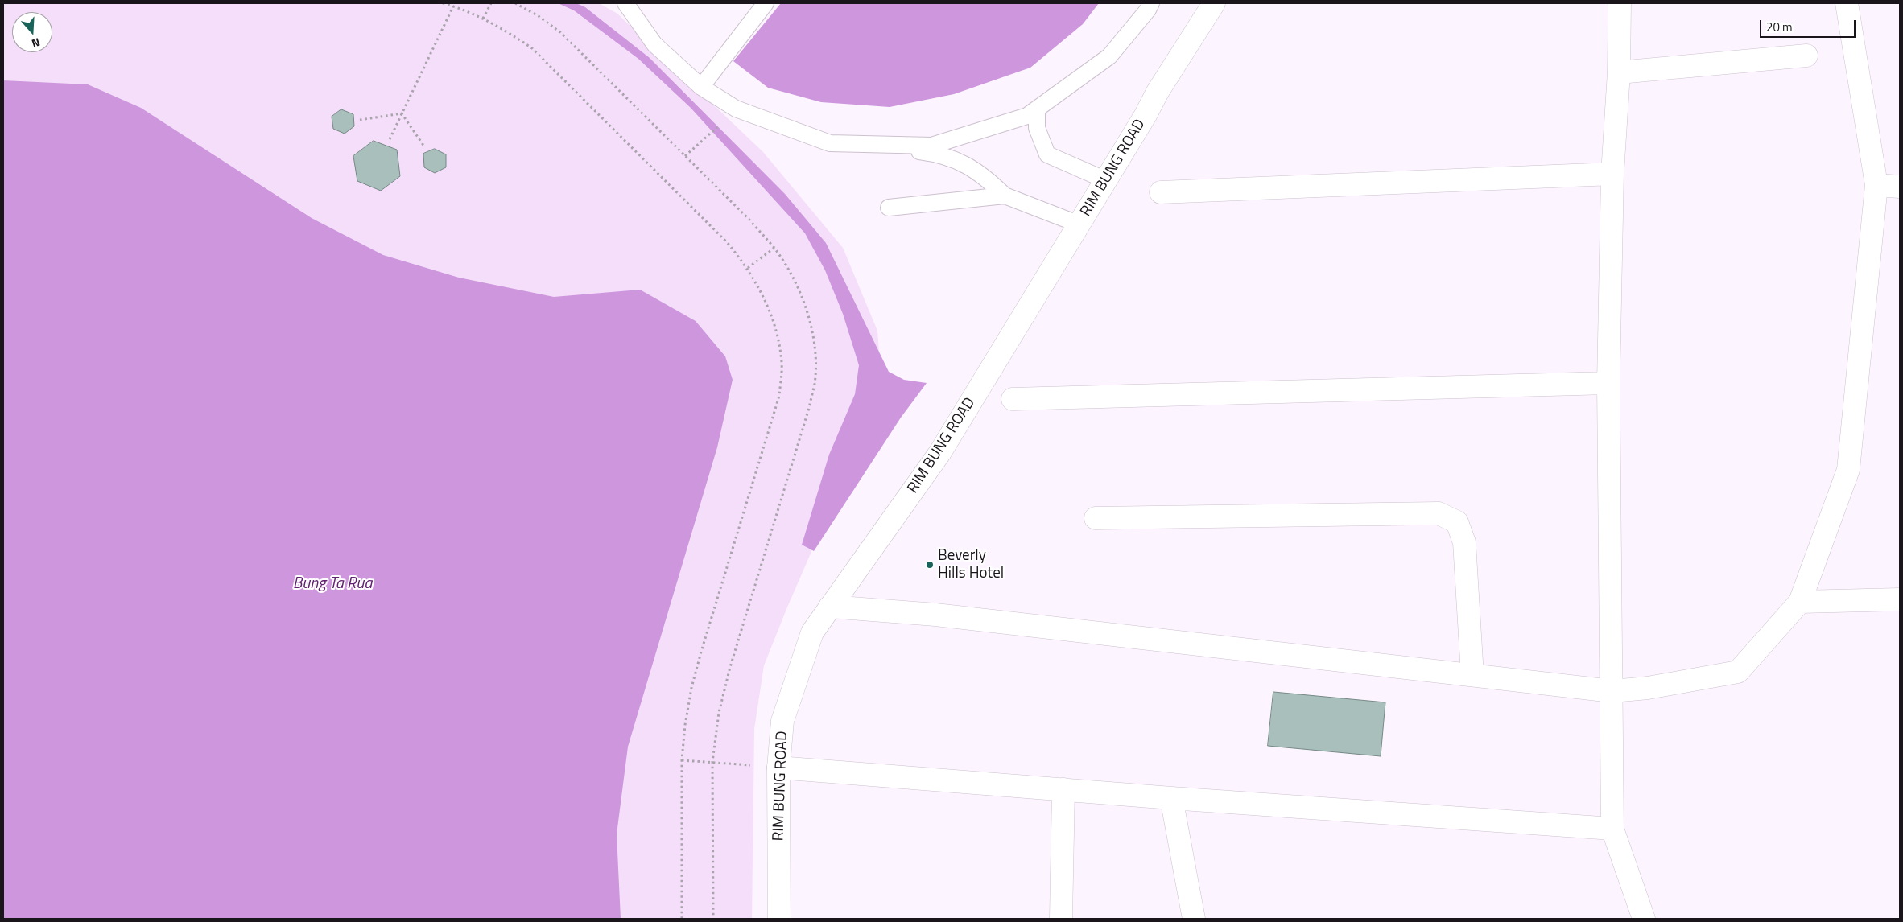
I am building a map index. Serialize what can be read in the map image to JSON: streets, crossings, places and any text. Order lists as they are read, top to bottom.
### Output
{
  "streets": {
    "street": ["RIM BUNG ROAD"]
  },
  "water": ["Bung Ta Rua"],
  "places": ["Beverly Hills Hotel"],
  "scale_bar": "20 m",
  "north": "bottom"
}
